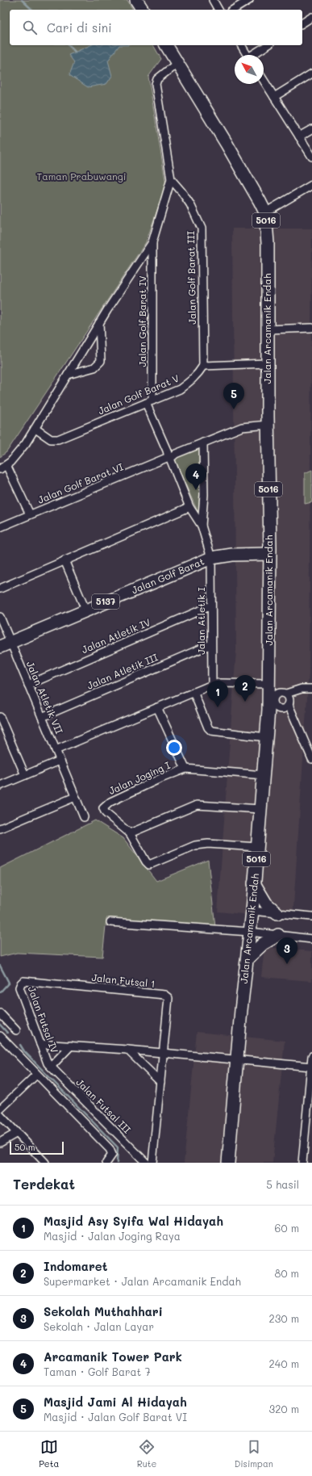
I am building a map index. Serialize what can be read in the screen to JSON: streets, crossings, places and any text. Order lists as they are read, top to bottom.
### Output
{
  "streets": {
    "main road": [
      "5016",
      "Jalan Arcamanik Endah",
      "Jalan Golf Barat",
      "5137"
    ],
    "street": [
      "Jalan Golf Barat III",
      "Jalan Golf Barat IV",
      "Jalan Golf Barat V",
      "Jalan Golf Barat VI",
      "Jalan Atletik I",
      "Jalan Atletik IV",
      "Jalan Atletik III",
      "Jalan Atletik VII",
      "Jalan Joging I",
      "Jalan Futsal 1",
      "Jalan Futsal IV",
      "Jalan Futsal III"
    ]
  },
  "crossings": [
    ["Jalan Golf Barat III", "Jalan Golf Barat V"],
    ["Jalan Golf Barat IV", "Jalan Golf Barat V"],
    ["Jalan Arcamanik Endah", "Jalan Golf Barat VI"],
    ["Jalan Arcamanik Endah", "Jalan Golf Barat"],
    ["Jalan Arcamanik Endah", "Jalan Joging I"],
    ["Jalan Golf Barat", "Jalan Atletik I"],
    ["Jalan Golf Barat", "Jalan Atletik VII"],
    ["Jalan Atletik I", "Jalan Atletik IV"],
    ["Jalan Atletik I", "Jalan Atletik III"],
    ["Jalan Atletik IV", "Jalan Atletik VII"],
    ["Jalan Atletik III", "Jalan Atletik VII"],
    ["Jalan Futsal 1", "Jalan Futsal IV"],
    ["Jalan Futsal IV", "Jalan Futsal III"]
  ],
  "parks": ["Taman Prabuwangi"],
  "scale_bar": "50 m",
  "north": "top left",
  "page": {
    "search": "Cari di sini",
    "pins": [
      "5",
      "4",
      "2",
      "1",
      "3"
    ],
    "scale": "50 m",
    "heading": ["Terdekat", "5 hasil"],
    "list": [
      {
        "mark": "1",
        "name": "Masjid Asy Syifa Wal Hidayah",
        "note": "Masjid · Jalan Joging Raya",
        "value": "60 m"
      },
      {
        "mark": "2",
        "name": "Indomaret",
        "note": "Supermarket · Jalan Arcamanik Endah",
        "value": "80 m"
      },
      {
        "mark": "3",
        "name": "Sekolah Muthahhari",
        "note": "Sekolah · Jalan Layar",
        "value": "230 m"
      },
      {
        "mark": "4",
        "name": "Arcamanik Tower Park",
        "note": "Taman · Golf Barat 7",
        "value": "240 m"
      },
      {
        "mark": "5",
        "name": "Masjid Jami Al Hidayah",
        "note": "Masjid · Jalan Golf Barat VI",
        "value": "320 m"
      }
    ],
    "nav": ["Peta", "Rute", "Disimpan"]
  }
}
